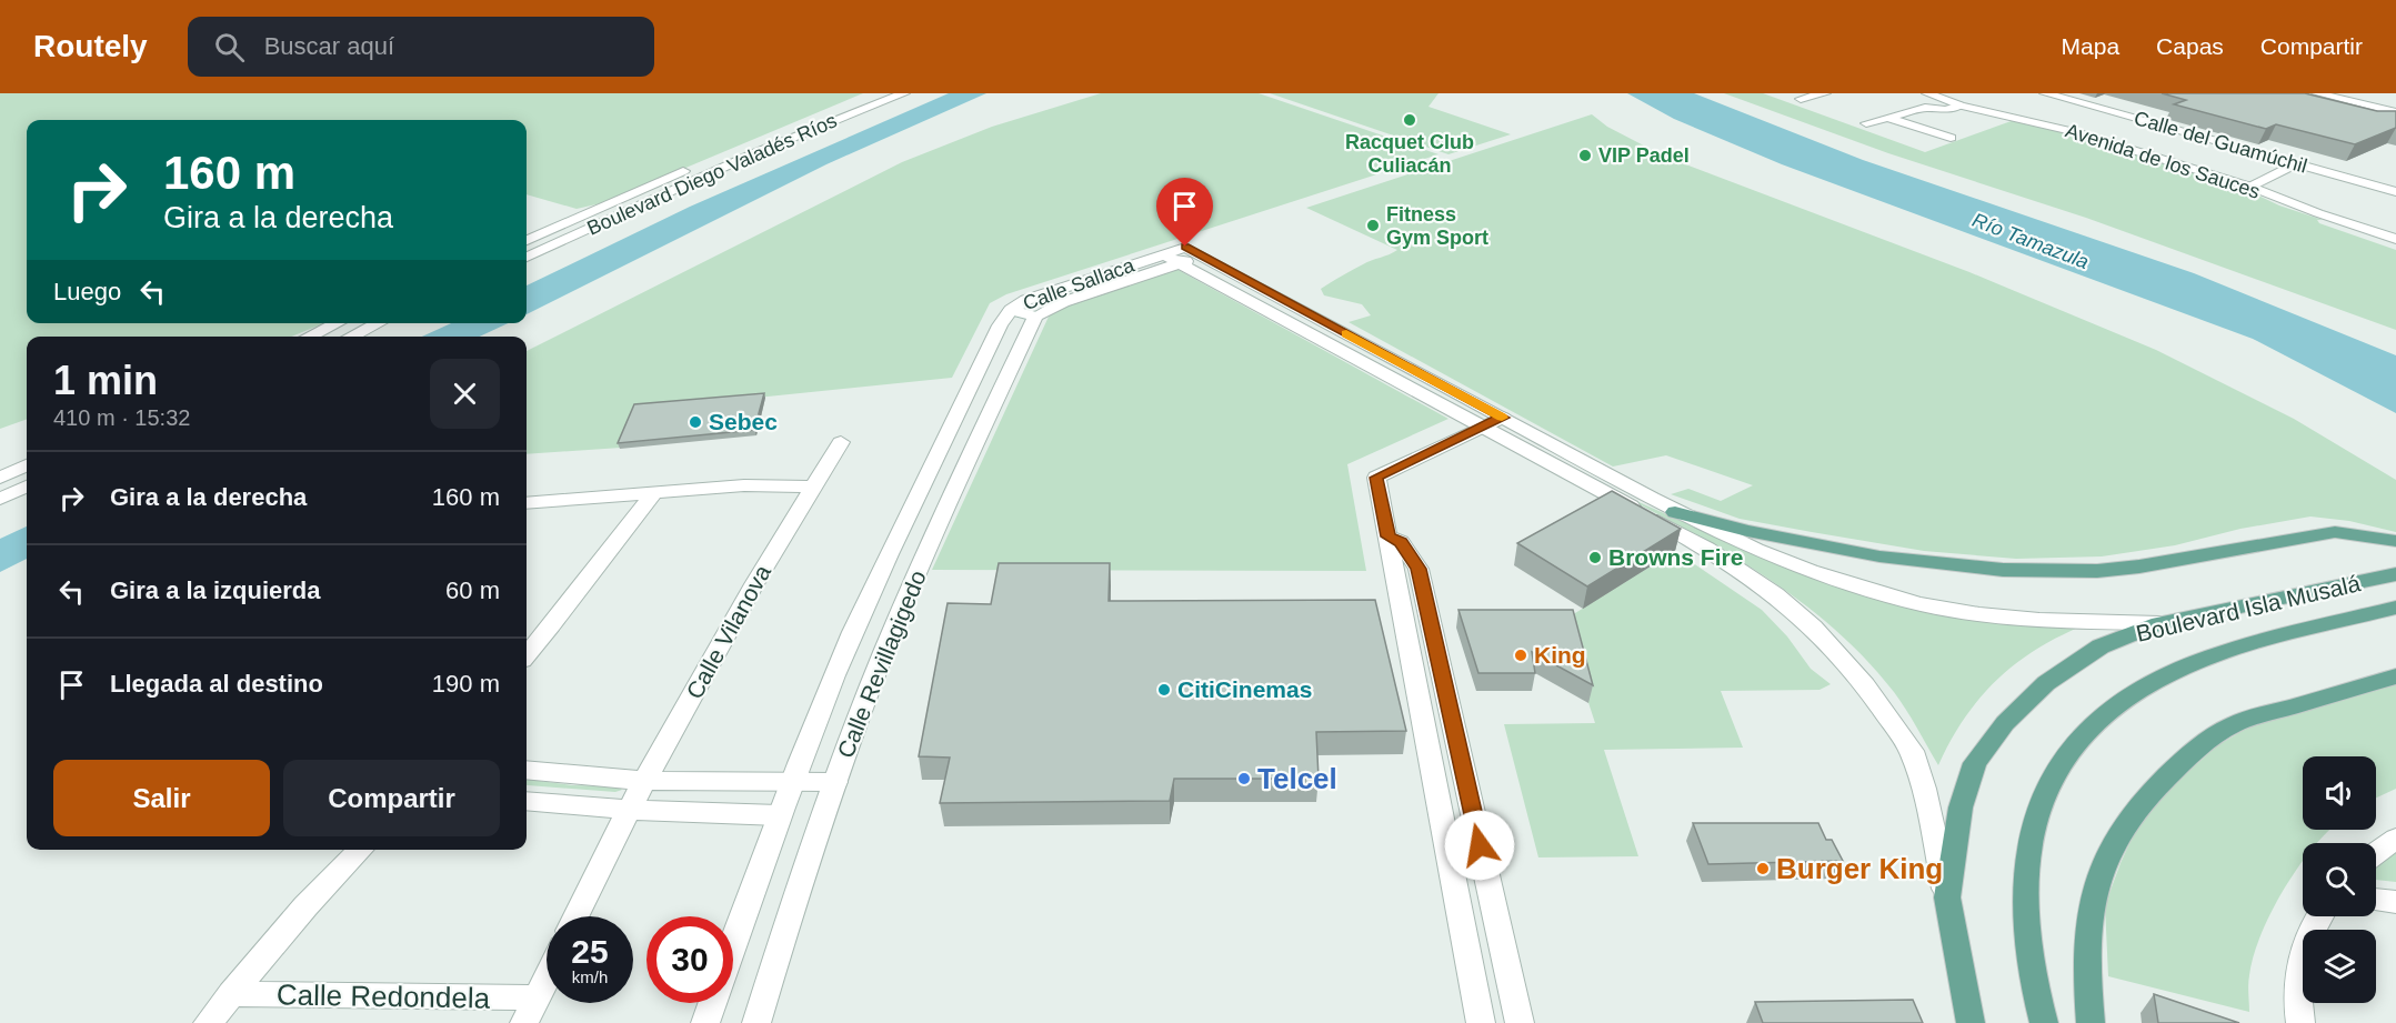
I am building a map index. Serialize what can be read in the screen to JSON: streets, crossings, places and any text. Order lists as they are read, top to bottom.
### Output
{
  "streets": {
    "main road": ["Boulevard Isla Musalá"],
    "street": [
      "Calle del Guamúchil",
      "Avenida de los Sauces",
      "Boulevard Diego Valadés Ríos",
      "Calle Sallaca",
      "Calle Vilanova",
      "Calle Revillagigedo",
      "Calle Redondela"
    ]
  },
  "crossings": [
    ["Calle Sallaca", "Calle Revillagigedo"]
  ],
  "water": ["Río Tamazula"],
  "places": [
    "Racquet Club Culiacán",
    "VIP Padel",
    "Fitness Gym Sport",
    "Sebec",
    "Browns Fire",
    "King",
    "CitiCinemas",
    "Telcel",
    "Burger King"
  ],
  "page": {
    "header": "Routely",
    "search": "Buscar aquí",
    "nav": ["Mapa", "Capas", "Compartir"],
    "turn": ["160 m", "Gira a la derecha"],
    "then": "Luego",
    "heading": ["1 min", "410 m · 15:32"],
    "list": [
      {
        "name": "Gira a la derecha",
        "value": "160 m"
      },
      {
        "name": "Gira a la izquierda",
        "value": "60 m"
      },
      {
        "name": "Llegada al destino",
        "value": "190 m"
      }
    ],
    "buttons": ["Salir", "Compartir"],
    "speed": "25 km/h",
    "limit": "30"
  }
}
